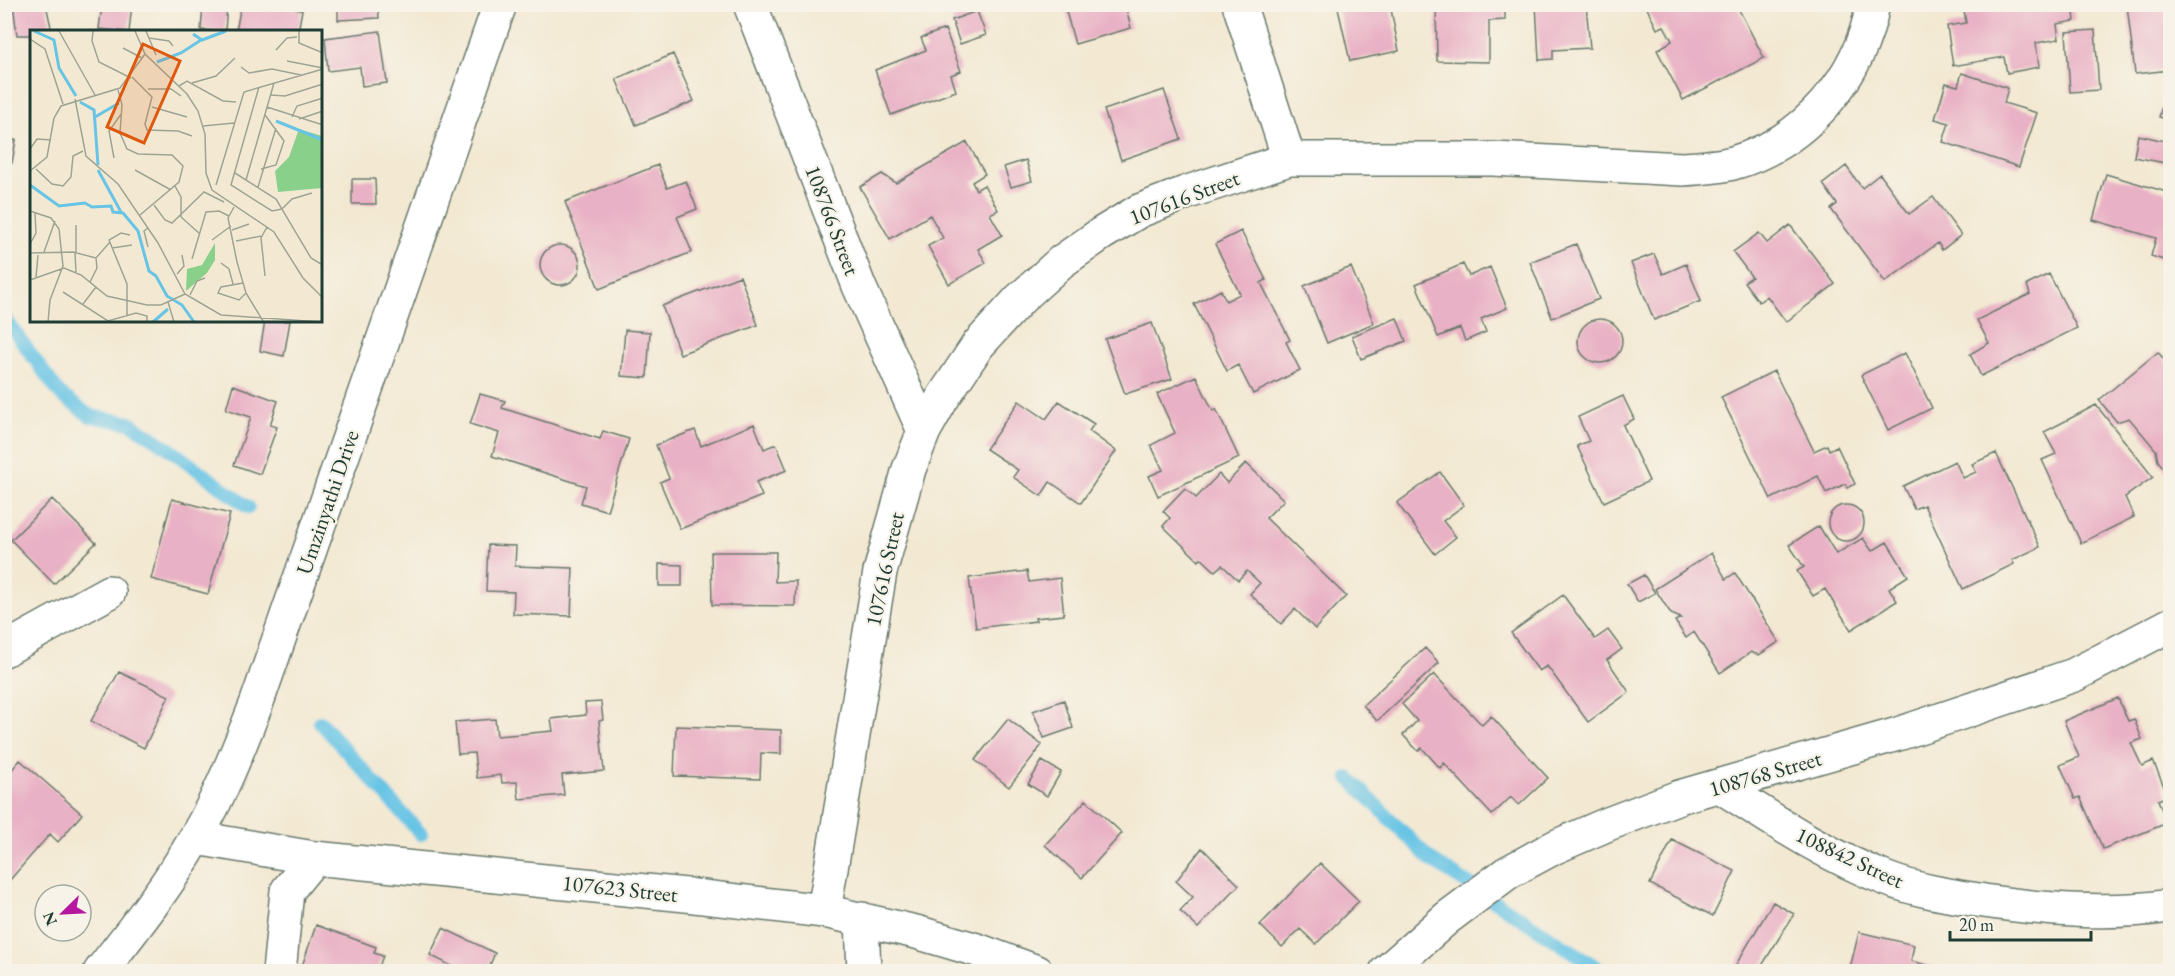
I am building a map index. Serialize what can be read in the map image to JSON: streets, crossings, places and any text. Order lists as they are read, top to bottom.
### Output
{
  "streets": {
    "street": [
      "107616 Street",
      "108766 Street",
      "Umzinyathi Drive",
      "108768 Street",
      "108842 Street",
      "107623 Street"
    ]
  },
  "crossings": [
    ["107616 Street", "108766 Street"],
    ["107616 Street", "107623 Street"],
    ["Umzinyathi Drive", "107623 Street"],
    ["108768 Street", "108842 Street"]
  ],
  "scale_bar": "20 m",
  "north": "bottom left"
}
